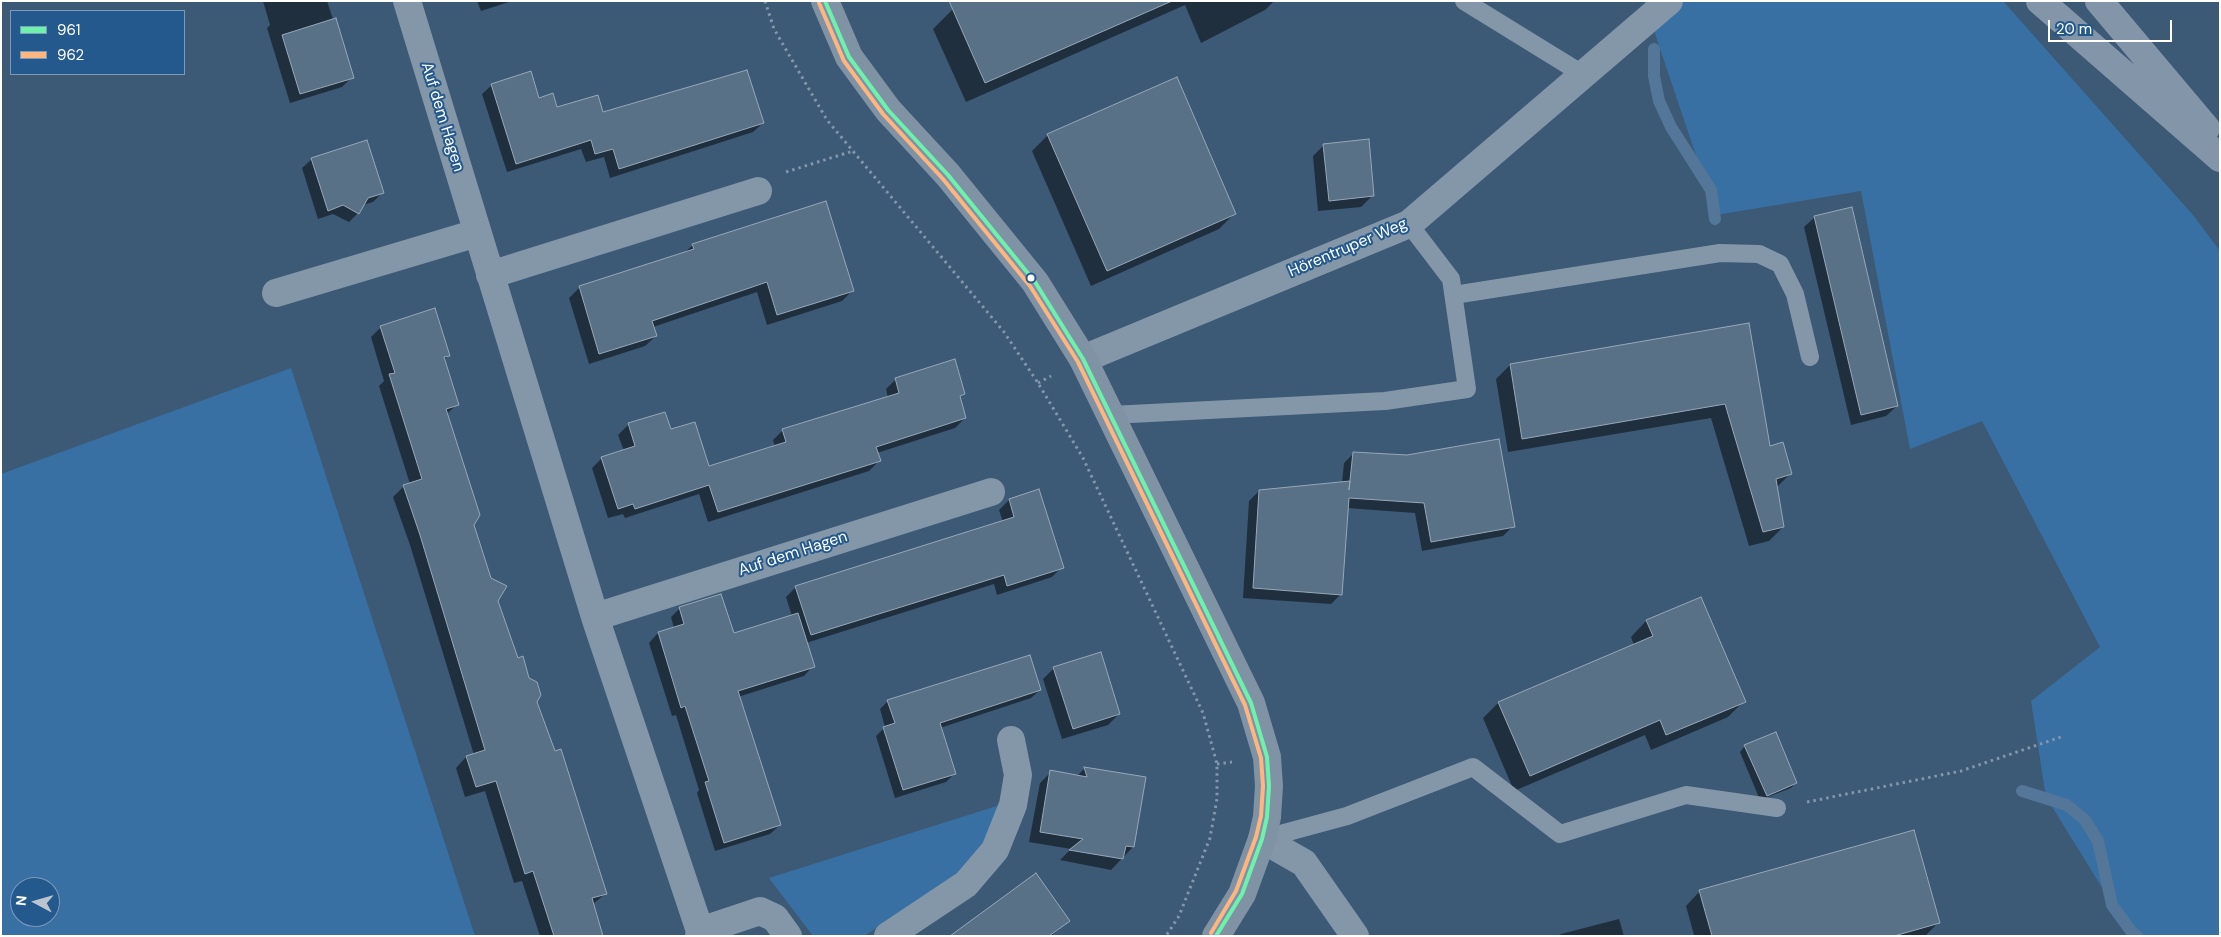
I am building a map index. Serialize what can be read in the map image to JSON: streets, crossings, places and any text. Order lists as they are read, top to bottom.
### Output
{
  "streets": {
    "street": ["Auf dem Hagen", "Hörentruper Weg"]
  },
  "lines": ["transit line 961", "transit line 962"],
  "legend": ["961", "962"],
  "scale_bar": "20 m",
  "north": "left"
}
